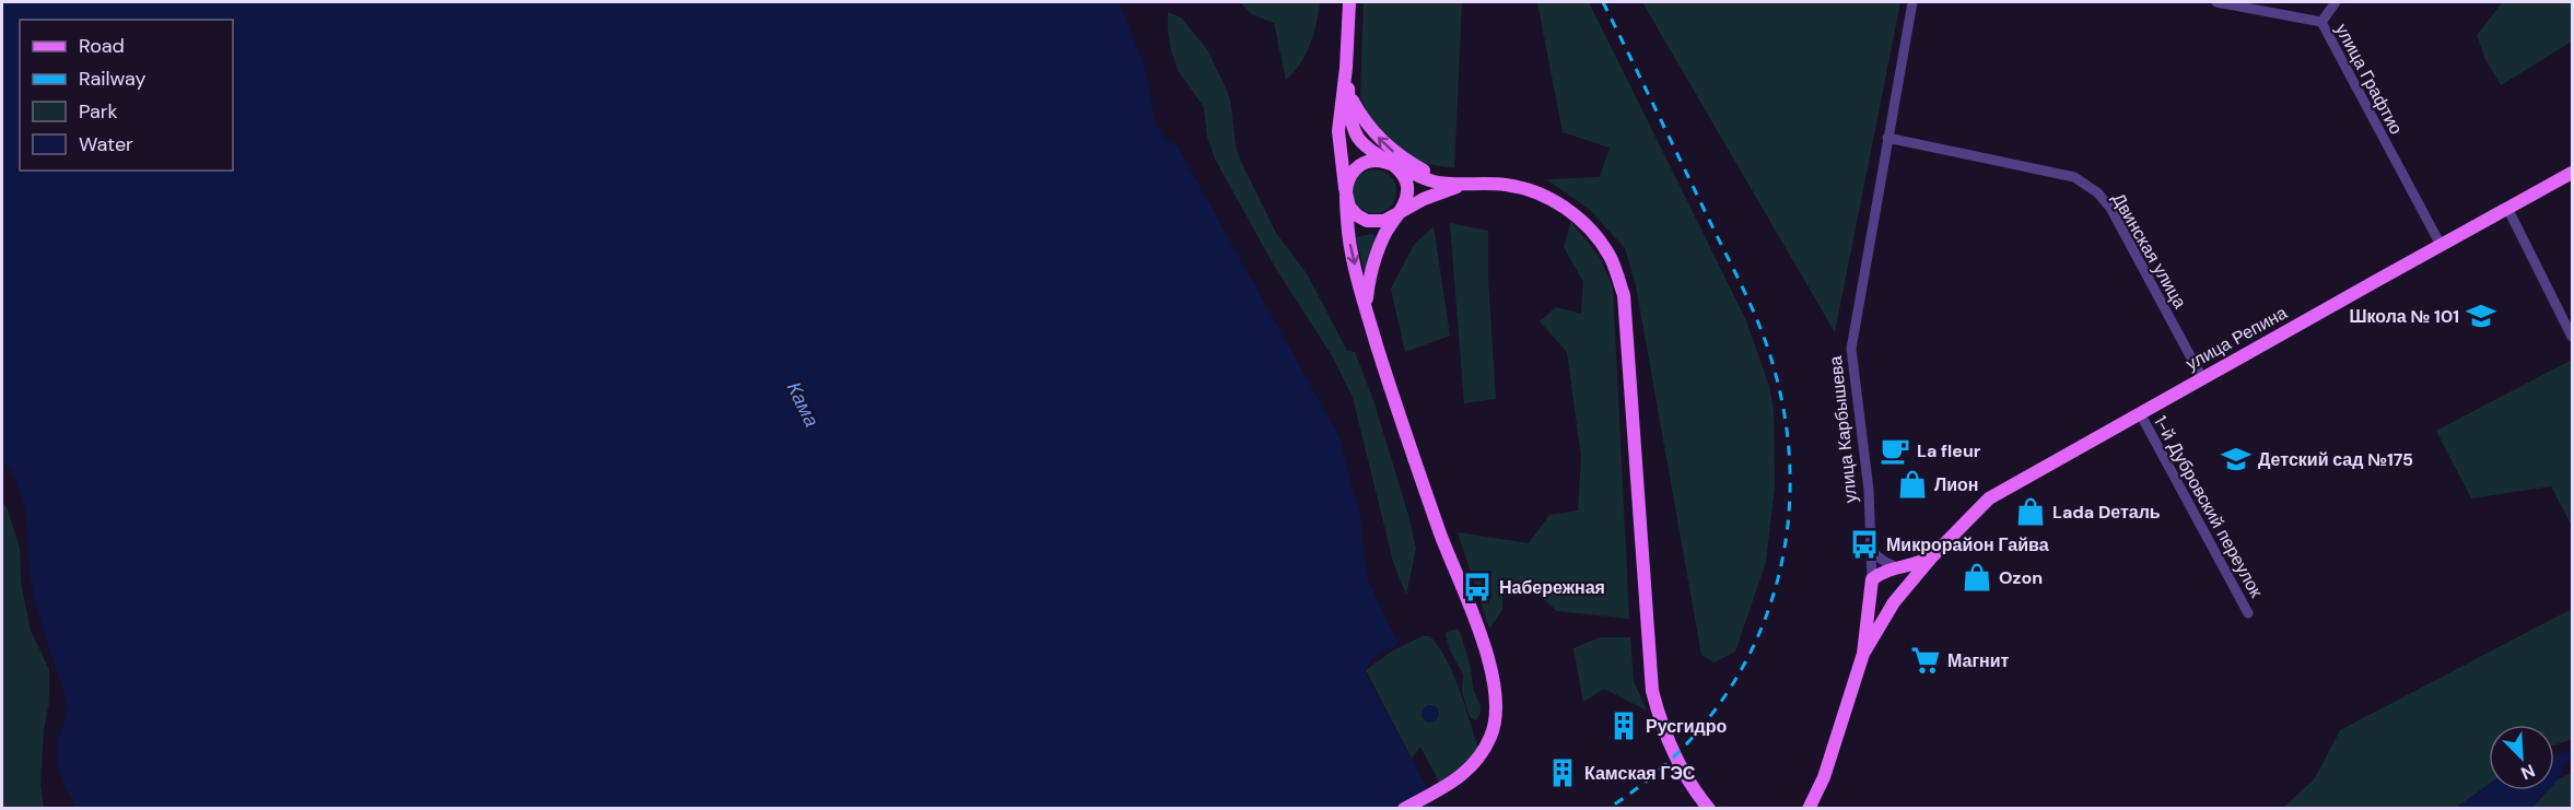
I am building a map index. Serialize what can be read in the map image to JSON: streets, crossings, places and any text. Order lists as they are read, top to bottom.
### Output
{
  "streets": {
    "main road": ["улица Репина", "улица Карбышева"],
    "street": ["улица Графтио", "Двинская улица", "1-й Дубровский переулок"]
  },
  "crossings": [
    ["улица Графтио", "улица Репина"],
    ["Двинская улица", "улица Репина"],
    ["Двинская улица", "улица Карбышева"],
    ["улица Репина", "улица Карбышева"],
    ["улица Репина", "1-й Дубровский переулок"]
  ],
  "water": ["Кама"],
  "places": {
    "school or university": ["Школа № 101", "Детский сад №175"],
    "cafe": ["La fleur"],
    "shop": ["Лион", "Lada Dеталь", "Ozon"],
    "bus stop": ["Микрорайон Гайва", "Набережная"],
    "supermarket": ["Магнит"],
    "building": ["Русгидро", "Камская ГЭС"]
  },
  "legend": [
    "Road",
    "Railway",
    "Park",
    "Water"
  ],
  "north": "bottom right"
}
